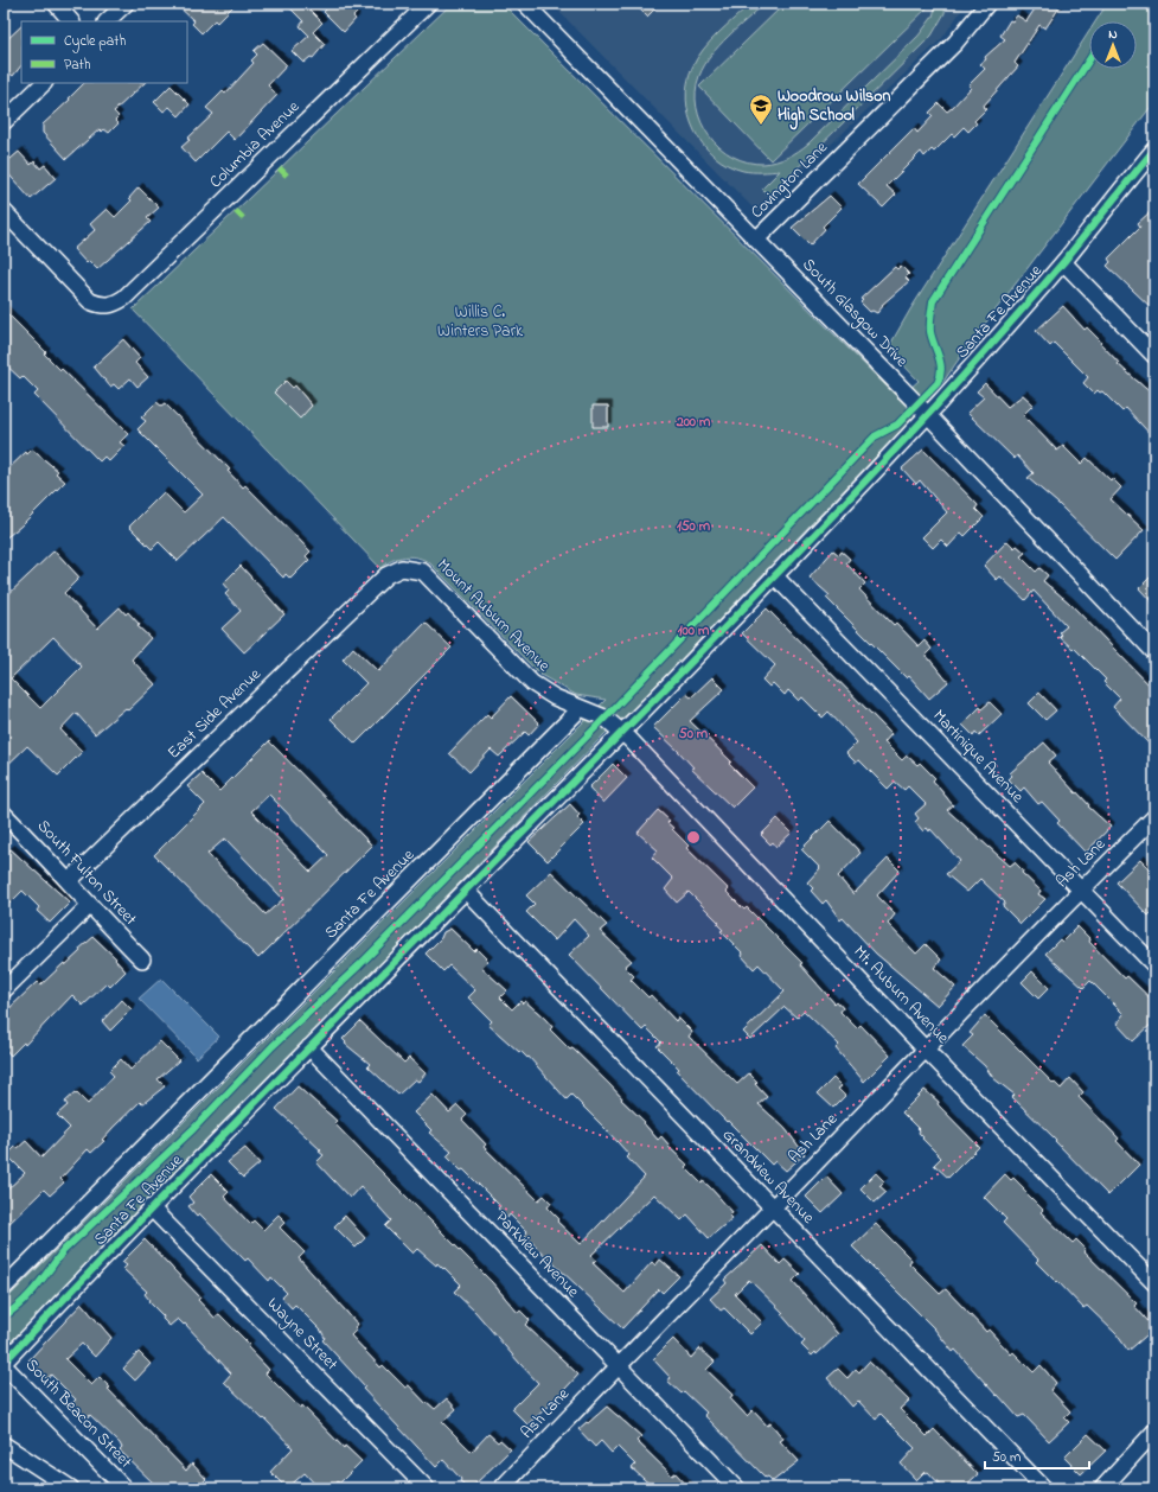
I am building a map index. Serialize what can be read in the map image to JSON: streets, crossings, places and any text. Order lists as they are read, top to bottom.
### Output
{
  "streets": {
    "street": [
      "Columbia Avenue",
      "Covington Lane",
      "Santa Fe Avenue",
      "South Glasgow Drive",
      "Mount Auburn Avenue",
      "East Side Avenue",
      "Martinique Avenue",
      "Ash Lane",
      "South Fulton Street",
      "Mt. Auburn Avenue",
      "Grandview Avenue",
      "Parkview Avenue",
      "Wayne Street",
      "South Beacon Street"
    ]
  },
  "crossings": [
    ["Covington Lane", "South Glasgow Drive"],
    ["Santa Fe Avenue", "South Glasgow Drive"],
    ["Santa Fe Avenue", "Mount Auburn Avenue"],
    ["Santa Fe Avenue", "Martinique Avenue"],
    ["Santa Fe Avenue", "Mt. Auburn Avenue"],
    ["Santa Fe Avenue", "Grandview Avenue"],
    ["Santa Fe Avenue", "Parkview Avenue"],
    ["Santa Fe Avenue", "Wayne Street"],
    ["Santa Fe Avenue", "South Beacon Street"],
    ["Mount Auburn Avenue", "East Side Avenue"],
    ["Mount Auburn Avenue", "Mt. Auburn Avenue"],
    ["East Side Avenue", "South Fulton Street"],
    ["Martinique Avenue", "Ash Lane"],
    ["Ash Lane", "Mt. Auburn Avenue"],
    ["Ash Lane", "Grandview Avenue"],
    ["Ash Lane", "Parkview Avenue"]
  ],
  "parks": ["Willis C. Winters Park"],
  "places": {
    "school or university": ["Woodrow Wilson High School"]
  },
  "legend": ["Cycle path", "Path"],
  "scale_bar": "50 m",
  "north": "top",
  "rings": [
    "200 m",
    "150 m",
    "100 m",
    "50 m"
  ]
}
